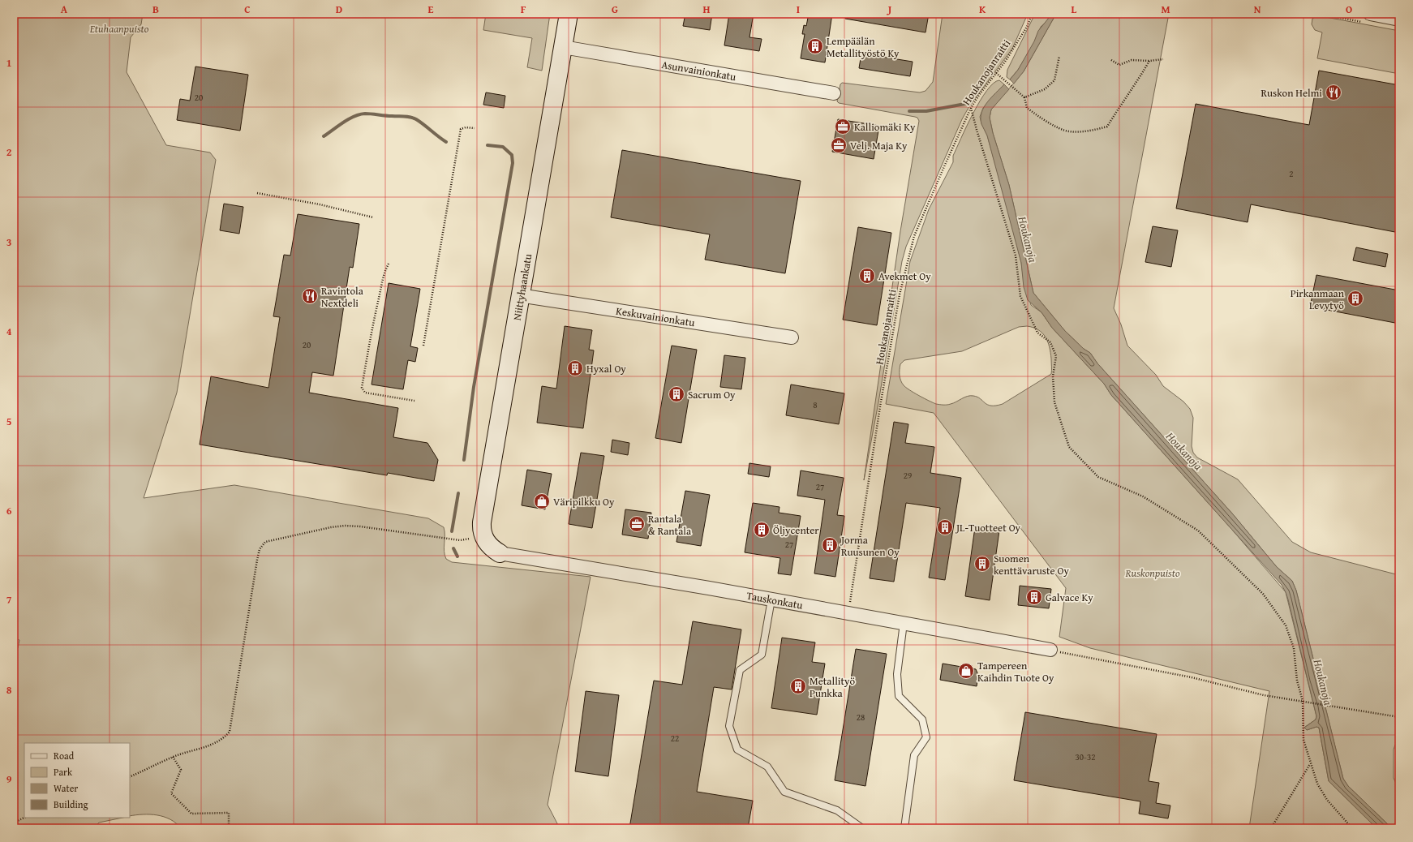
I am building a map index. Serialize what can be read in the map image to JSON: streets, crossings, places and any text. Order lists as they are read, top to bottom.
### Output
{
  "streets": {
    "street": [
      "Asunvainionkatu",
      "Niittyhaankatu",
      "Keskuvainionkatu",
      "Tauskonkatu"
    ],
    "path": ["Houkanojanraitti"]
  },
  "crossings": [
    ["Asunvainionkatu", "Niittyhaankatu"],
    ["Houkanojanraitti", "Tauskonkatu"],
    ["Niittyhaankatu", "Keskuvainionkatu"]
  ],
  "water": ["Houkanoja"],
  "parks": ["Etuhaanpuisto", "Ruskonpuisto"],
  "places": {
    "building": [
      "Lempäälän Metallityöstö Ky",
      "Avekmet Oy",
      "Pirkanmaan Levytyö",
      "Hyxal Oy",
      "Sacrum Oy",
      "JL-Tuotteet Oy",
      "Öljycenter",
      "Jorma Ruusunen Oy",
      "Suomen kenttävaruste Oy",
      "Galvace Ky",
      "Metallityö Punkka"
    ],
    "restaurant": ["Ruskon Helmi", "Ravintola Nextdeli"],
    "office": ["Kalliomäki Ky", "Velj. Maja Ky", "Rantala & Rantala"],
    "shop": ["Väripilkku Oy", "Tampereen Kaihdin Tuote Oy"]
  },
  "house_numbers": [
    "20",
    "2",
    "20",
    "8",
    "29",
    "27",
    "27",
    "28",
    "22",
    "30-32"
  ],
  "legend": [
    "Road",
    "Park",
    "Water",
    "Building"
  ],
  "grid": {
    "columns": [
      "A",
      "B",
      "C",
      "D",
      "E",
      "F",
      "G",
      "H",
      "I",
      "J",
      "K",
      "L",
      "M",
      "N",
      "O"
    ],
    "rows": [
      "1",
      "2",
      "3",
      "4",
      "5",
      "6",
      "7",
      "8",
      "9"
    ]
  }
}
